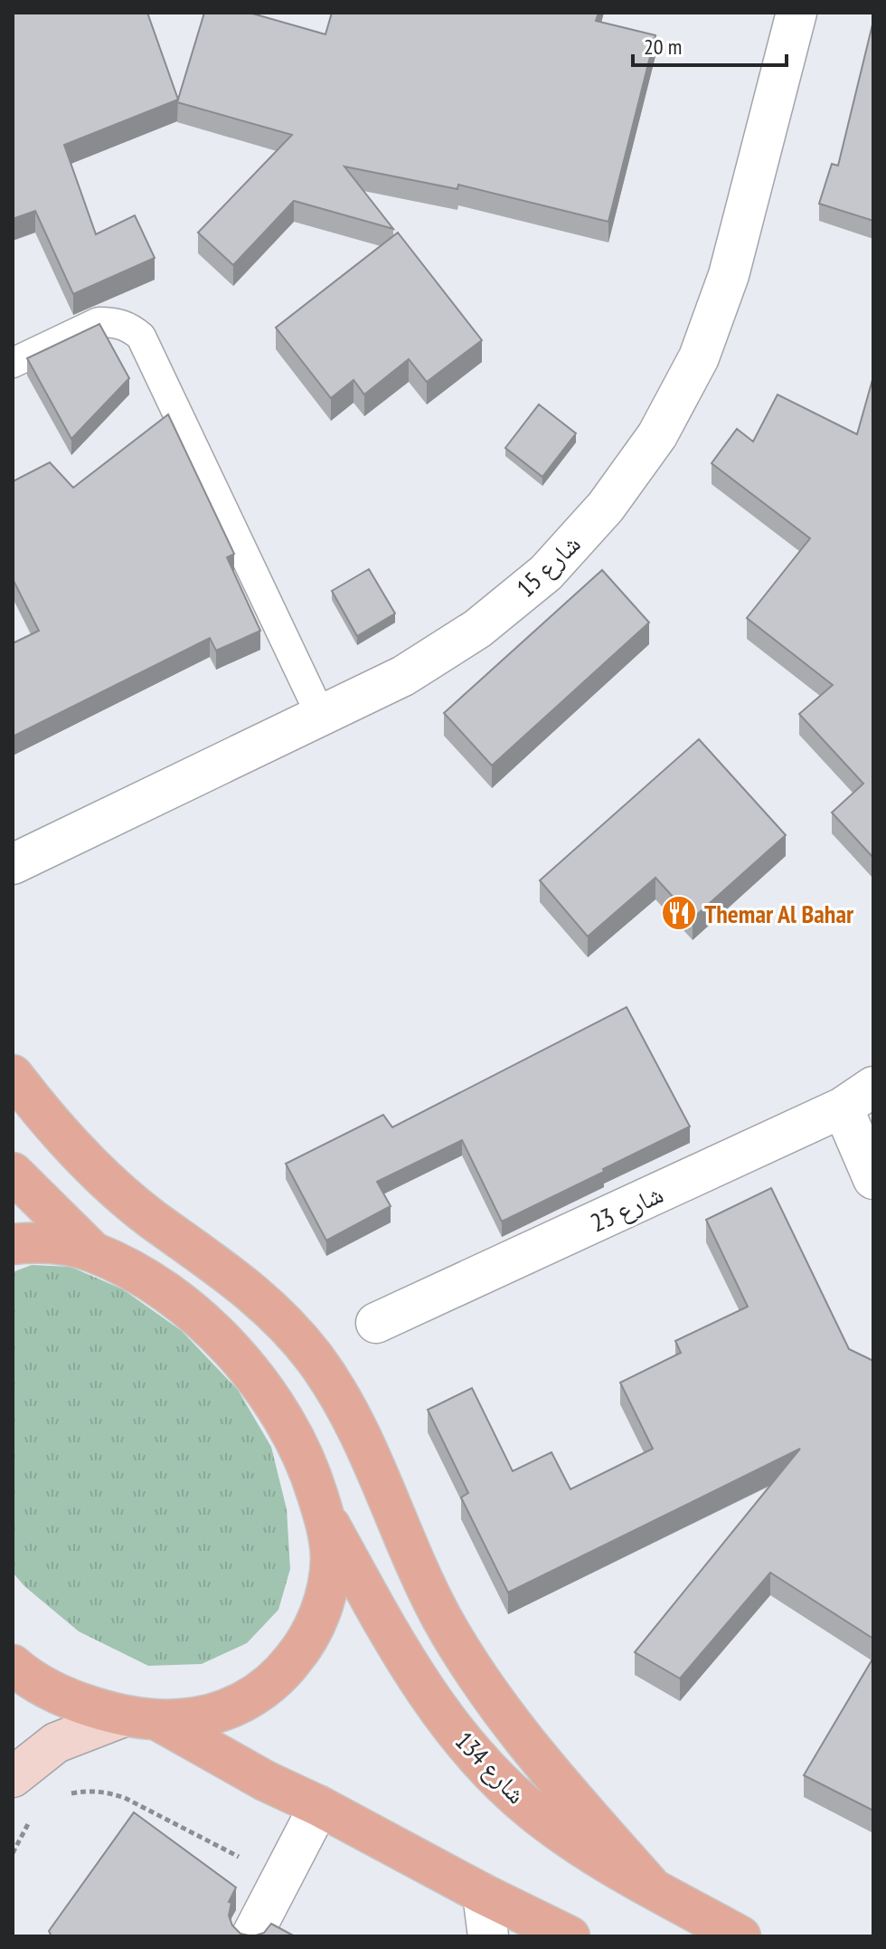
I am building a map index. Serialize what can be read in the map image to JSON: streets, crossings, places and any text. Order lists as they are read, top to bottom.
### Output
{
  "streets": {
    "main road": ["شارع 134"],
    "street": ["شارع 15", "شارع 23"]
  },
  "places": {
    "restaurant": ["Themar Al Bahar"]
  },
  "scale_bar": "20 m"
}
